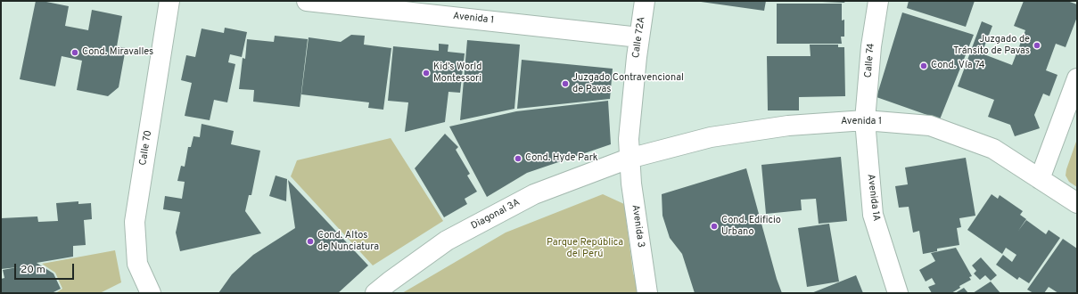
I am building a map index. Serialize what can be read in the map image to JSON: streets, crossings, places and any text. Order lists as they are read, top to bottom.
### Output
{
  "streets": {
    "street": [
      "Avenida 1",
      "Calle 72A",
      "Calle 74",
      "Calle 70",
      "Avenida 1A",
      "Diagonal 3A",
      "Avenida 3"
    ]
  },
  "crossings": [
    ["Avenida 1", "Calle 72A"],
    ["Avenida 1", "Calle 74"],
    ["Avenida 1", "Avenida 1A"],
    ["Avenida 1", "Diagonal 3A"],
    ["Avenida 1", "Avenida 3"],
    ["Calle 72A", "Diagonal 3A"],
    ["Calle 72A", "Avenida 3"],
    ["Calle 74", "Avenida 1A"],
    ["Diagonal 3A", "Avenida 3"]
  ],
  "parks": ["Parque República del Perú"],
  "places": [
    "Juzgado de Tránsito de Pavas",
    "Cond. Miravalles",
    "Cond. Vía 74",
    "Kid’s World Montessori",
    "Juzgado Contravencional de Pavas",
    "Cond. Hyde Park",
    "Cond. Edificio Urbano",
    "Cond. Altos de Nunciatura"
  ],
  "scale_bar": "20 m"
}
